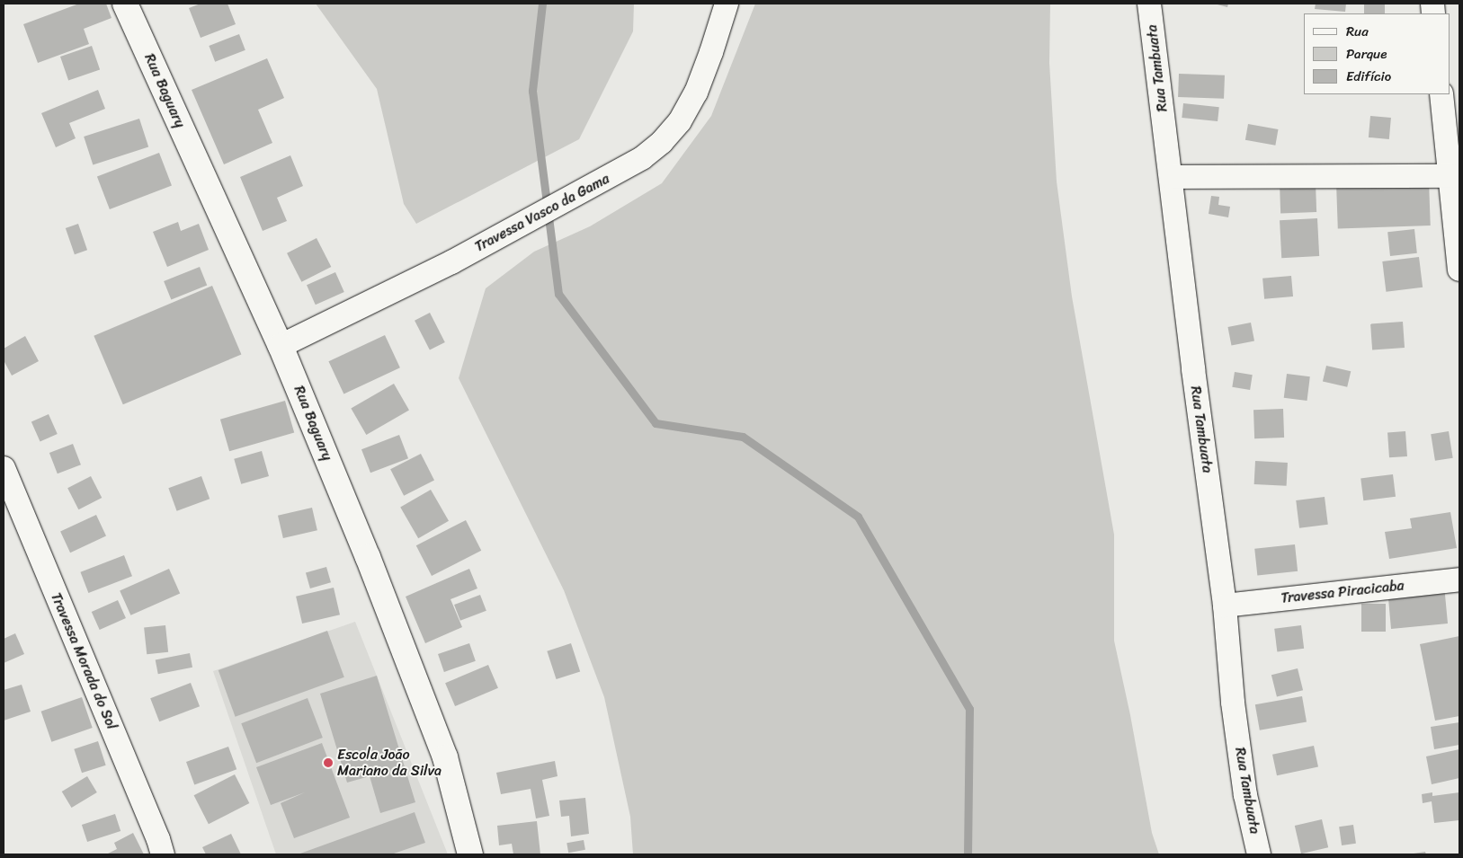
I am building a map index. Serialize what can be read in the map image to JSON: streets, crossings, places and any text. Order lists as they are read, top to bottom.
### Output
{
  "streets": {
    "street": [
      "Rua Tambuata",
      "Rua Baguary",
      "Travessa Vasco da Gama",
      "Travessa Piracicaba",
      "Travessa Morada do Sol"
    ]
  },
  "crossings": [
    ["Rua Tambuata", "Travessa Piracicaba"],
    ["Rua Baguary", "Travessa Vasco da Gama"]
  ],
  "places": ["Escola João Mariano da Silva"],
  "legend": ["Rua", "Parque", "Edifício"]
}
